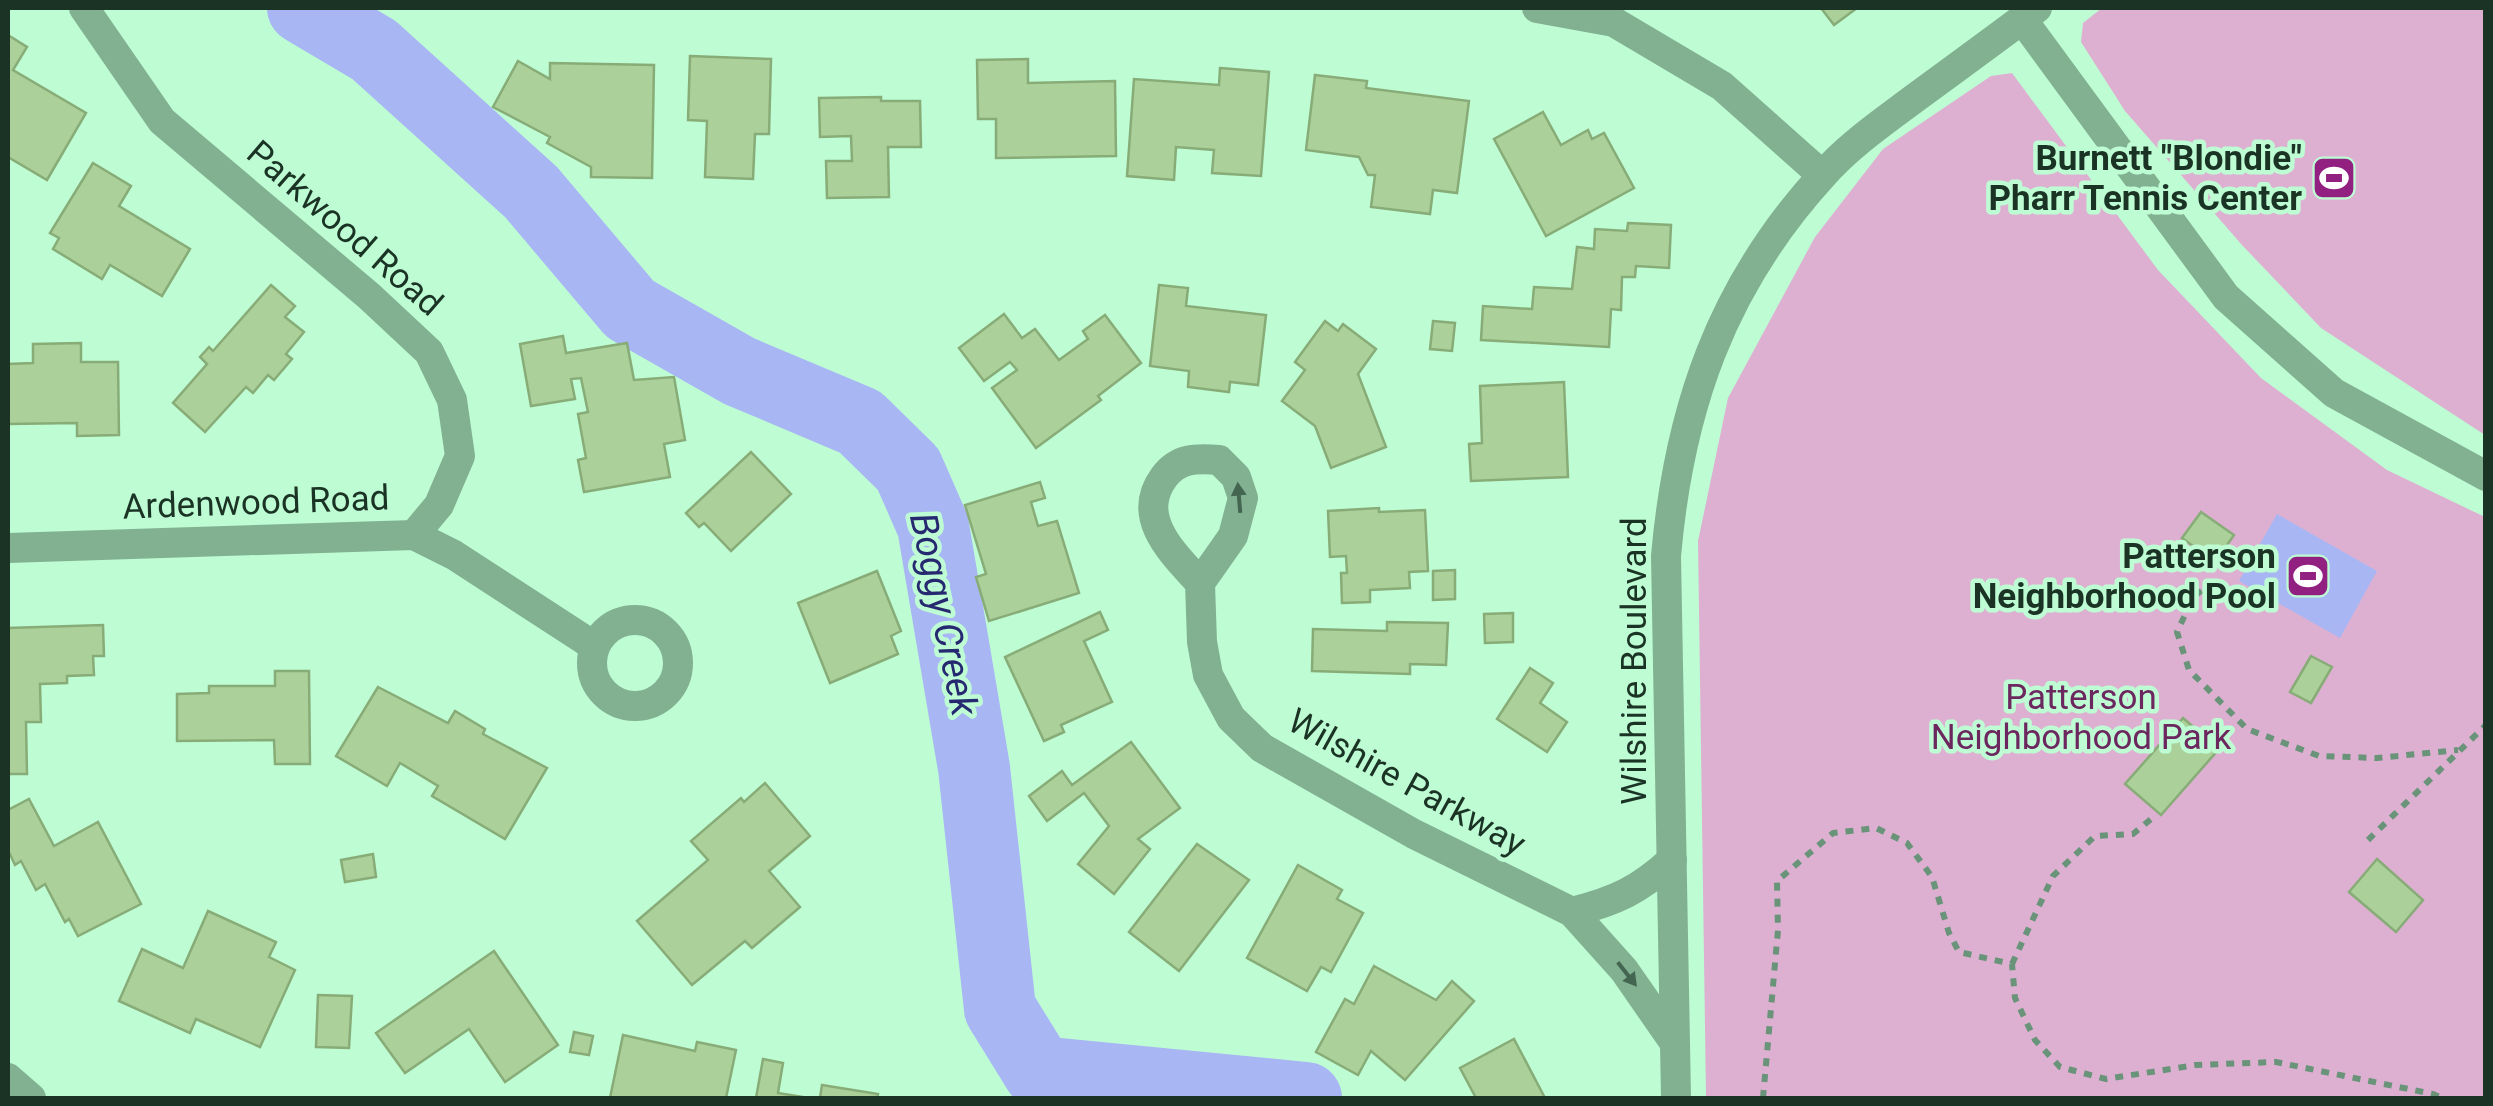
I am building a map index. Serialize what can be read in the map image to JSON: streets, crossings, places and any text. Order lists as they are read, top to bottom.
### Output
{
  "streets": {
    "street": [
      "Parkwood Road",
      "Ardenwood Road",
      "Wilshire Boulevard",
      "Wilshire Parkway"
    ]
  },
  "crossings": [
    ["Parkwood Road", "Ardenwood Road"],
    ["Wilshire Boulevard", "Wilshire Parkway"]
  ],
  "water": ["Boggy Creek"],
  "parks": ["Patterson Neighborhood Park"],
  "places": {
    "sports": ["Burnett \"Blondie\" Pharr Tennis Center", "Patterson Neighborhood Pool"]
  }
}
